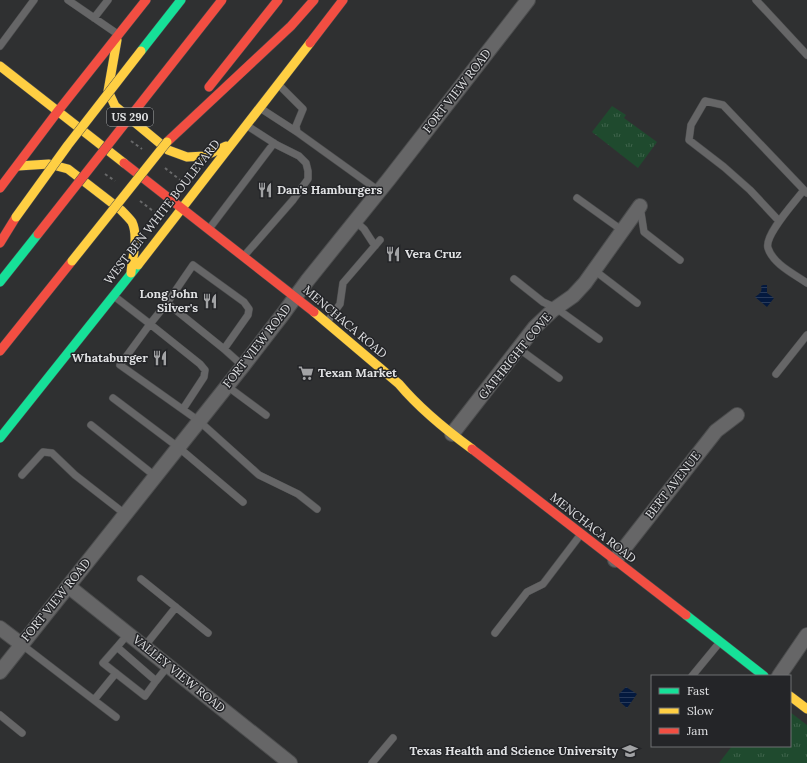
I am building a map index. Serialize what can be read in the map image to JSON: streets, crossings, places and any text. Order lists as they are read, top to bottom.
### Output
{
  "streets": {
    "main road": ["US 290", "WEST BEN WHITE BOULEVARD", "MENCHACA ROAD"],
    "street": [
      "FORT VIEW ROAD",
      "GATHRIGHT COVE",
      "BERT AVENUE",
      "VALLEY VIEW ROAD"
    ]
  },
  "crossings": [
    ["FORT VIEW ROAD", "MENCHACA ROAD"],
    ["FORT VIEW ROAD", "VALLEY VIEW ROAD"],
    ["WEST BEN WHITE BOULEVARD", "MENCHACA ROAD"],
    ["MENCHACA ROAD", "GATHRIGHT COVE"],
    ["MENCHACA ROAD", "BERT AVENUE"]
  ],
  "places": {
    "restaurant": [
      "Dan's Hamburgers",
      "Vera Cruz",
      "Long John Silver's",
      "Whataburger"
    ],
    "supermarket": ["Texan Market"],
    "school or university": ["Texas Health and Science University"]
  },
  "legend": ["Fast", "Slow", "Jam"]
}
